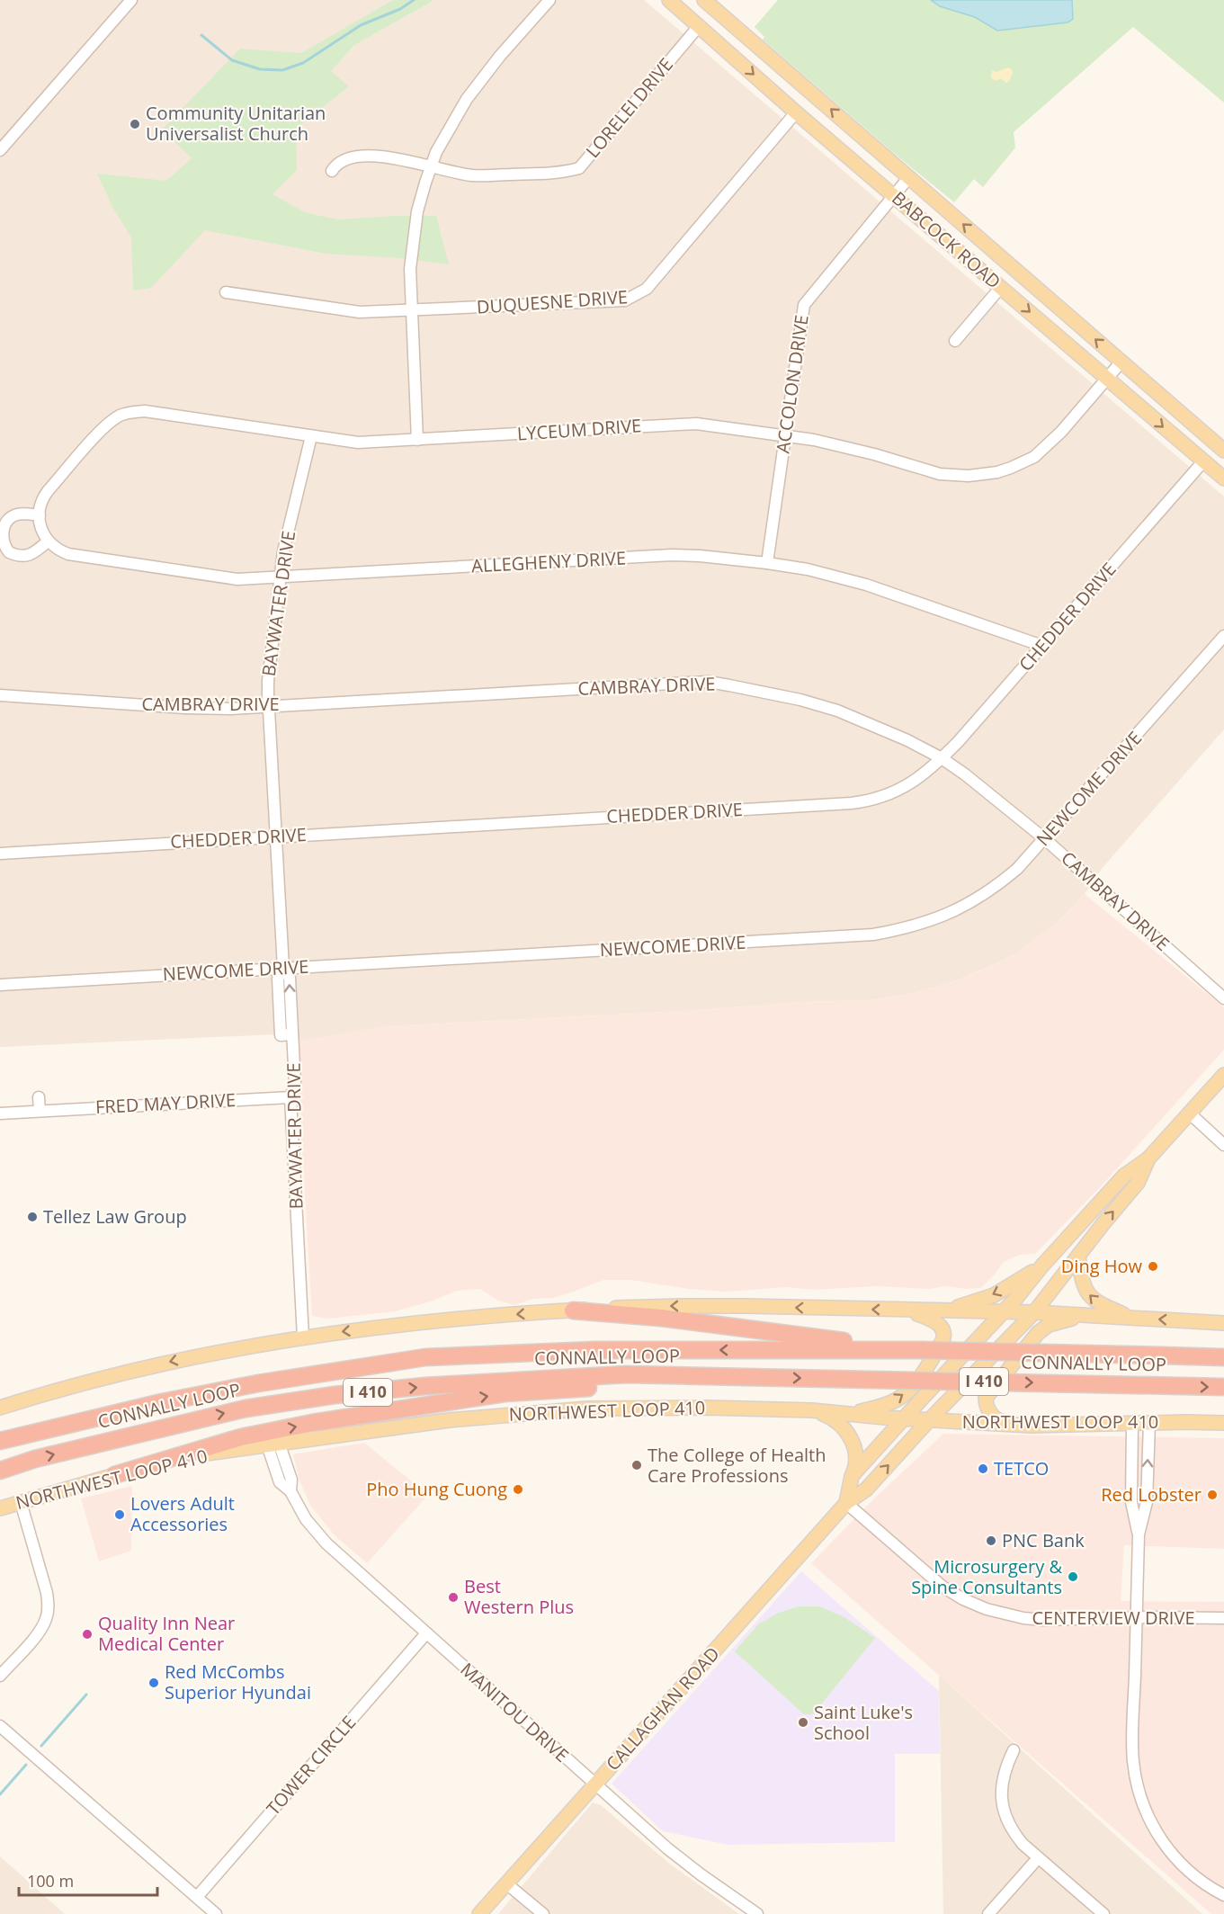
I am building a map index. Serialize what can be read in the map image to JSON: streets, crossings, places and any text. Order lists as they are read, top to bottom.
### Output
{
  "streets": {
    "highway": ["CONNALLY LOOP", "I 410"],
    "main road": ["BABCOCK ROAD", "NORTHWEST LOOP 410", "CALLAGHAN ROAD"],
    "street": [
      "LORELEI DRIVE",
      "DUQUESNE DRIVE",
      "ACCOLON DRIVE",
      "LYCEUM DRIVE",
      "ALLEGHENY DRIVE",
      "BAYWATER DRIVE",
      "CHEDDER DRIVE",
      "CAMBRAY DRIVE",
      "NEWCOME DRIVE",
      "FRED MAY DRIVE",
      "CENTERVIEW DRIVE",
      "MANITOU DRIVE",
      "TOWER CIRCLE"
    ]
  },
  "crossings": [
    ["LORELEI DRIVE", "BABCOCK ROAD"],
    ["BABCOCK ROAD", "DUQUESNE DRIVE"],
    ["BABCOCK ROAD", "ACCOLON DRIVE"],
    ["BABCOCK ROAD", "LYCEUM DRIVE"],
    ["BABCOCK ROAD", "CHEDDER DRIVE"],
    ["ACCOLON DRIVE", "LYCEUM DRIVE"],
    ["ACCOLON DRIVE", "ALLEGHENY DRIVE"],
    ["LYCEUM DRIVE", "ALLEGHENY DRIVE"],
    ["LYCEUM DRIVE", "BAYWATER DRIVE"],
    ["ALLEGHENY DRIVE", "BAYWATER DRIVE"],
    ["ALLEGHENY DRIVE", "CHEDDER DRIVE"],
    ["BAYWATER DRIVE", "CHEDDER DRIVE"],
    ["BAYWATER DRIVE", "CAMBRAY DRIVE"],
    ["BAYWATER DRIVE", "NEWCOME DRIVE"],
    ["BAYWATER DRIVE", "FRED MAY DRIVE"],
    ["CHEDDER DRIVE", "CAMBRAY DRIVE"],
    ["CAMBRAY DRIVE", "NEWCOME DRIVE"],
    ["NORTHWEST LOOP 410", "CALLAGHAN ROAD"],
    ["NORTHWEST LOOP 410", "MANITOU DRIVE"],
    ["CENTERVIEW DRIVE", "CALLAGHAN ROAD"],
    ["CALLAGHAN ROAD", "MANITOU DRIVE"],
    ["MANITOU DRIVE", "TOWER CIRCLE"]
  ],
  "places": [
    "Community Unitarian Universalist Church",
    "Tellez Law Group",
    "Ding How",
    "The College of Health Care Professions",
    "TETCO",
    "Pho Hung Cuong",
    "Red Lobster",
    "Lovers Adult Accessories",
    "PNC Bank",
    "Microsurgery & Spine Consultants",
    "Best Western Plus",
    "Quality Inn Near Medical Center",
    "Red McCombs Superior Hyundai",
    "Saint Luke's School"
  ],
  "scale_bar": "100 m"
}
